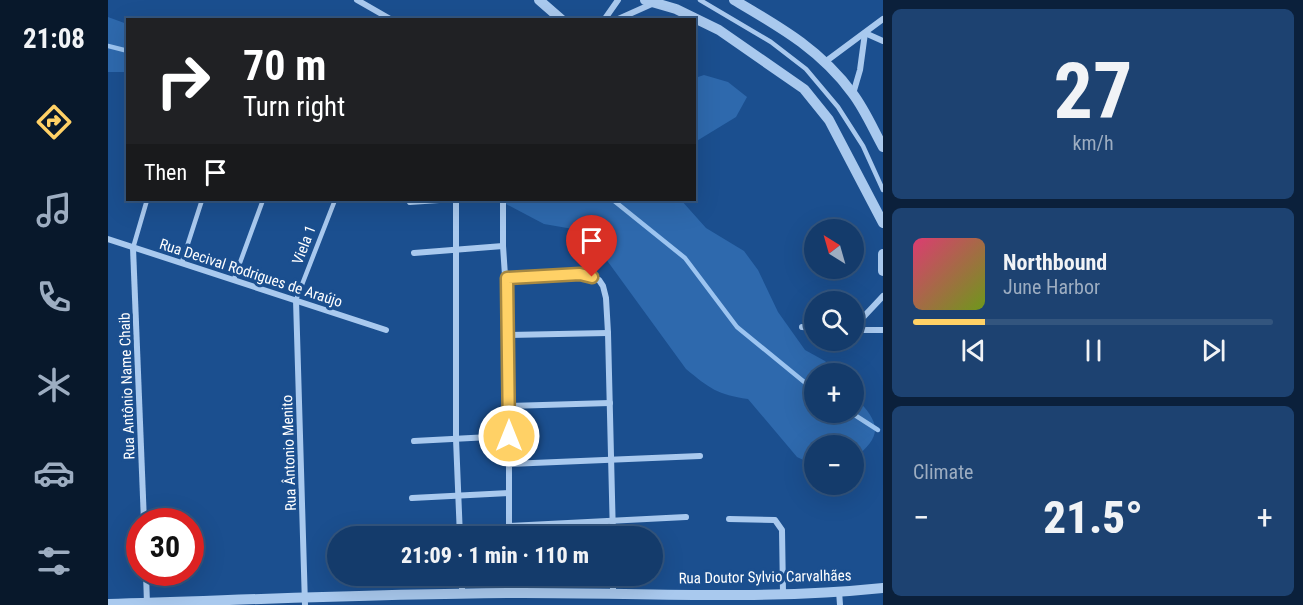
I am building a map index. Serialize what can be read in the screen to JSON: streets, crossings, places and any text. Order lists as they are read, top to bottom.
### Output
{
  "streets": {
    "street": [
      "Rua Decival Rodrigues de Araújo",
      "Rua Antônio Name Chaib",
      "Rua Ântonio Menito",
      "Rua Doutor Sylvio Carvalhães"
    ],
    "lane": ["Viela 1"]
  },
  "crossings": [
    ["Viela 1", "Rua Decival Rodrigues de Araújo"],
    ["Viela 1", "Rua Ântonio Menito"],
    ["Rua Decival Rodrigues de Araújo", "Rua Antônio Name Chaib"],
    ["Rua Decival Rodrigues de Araújo", "Rua Ântonio Menito"],
    ["Rua Ântonio Menito", "Rua Doutor Sylvio Carvalhães"]
  ],
  "north": "top left",
  "page": {
    "tabs": "21:08",
    "tile": [
      ["27", "km/h"],
      "Climate"
    ],
    "turn": ["70 m", "Turn right"],
    "then": "Then",
    "map_buttons": ["+", "−"],
    "song": ["Northbound", "June Harbor"],
    "heat": ["−", "21.5°", "+"],
    "limit": "30",
    "trip": "21:09 · 1 min · 110 m"
  }
}
